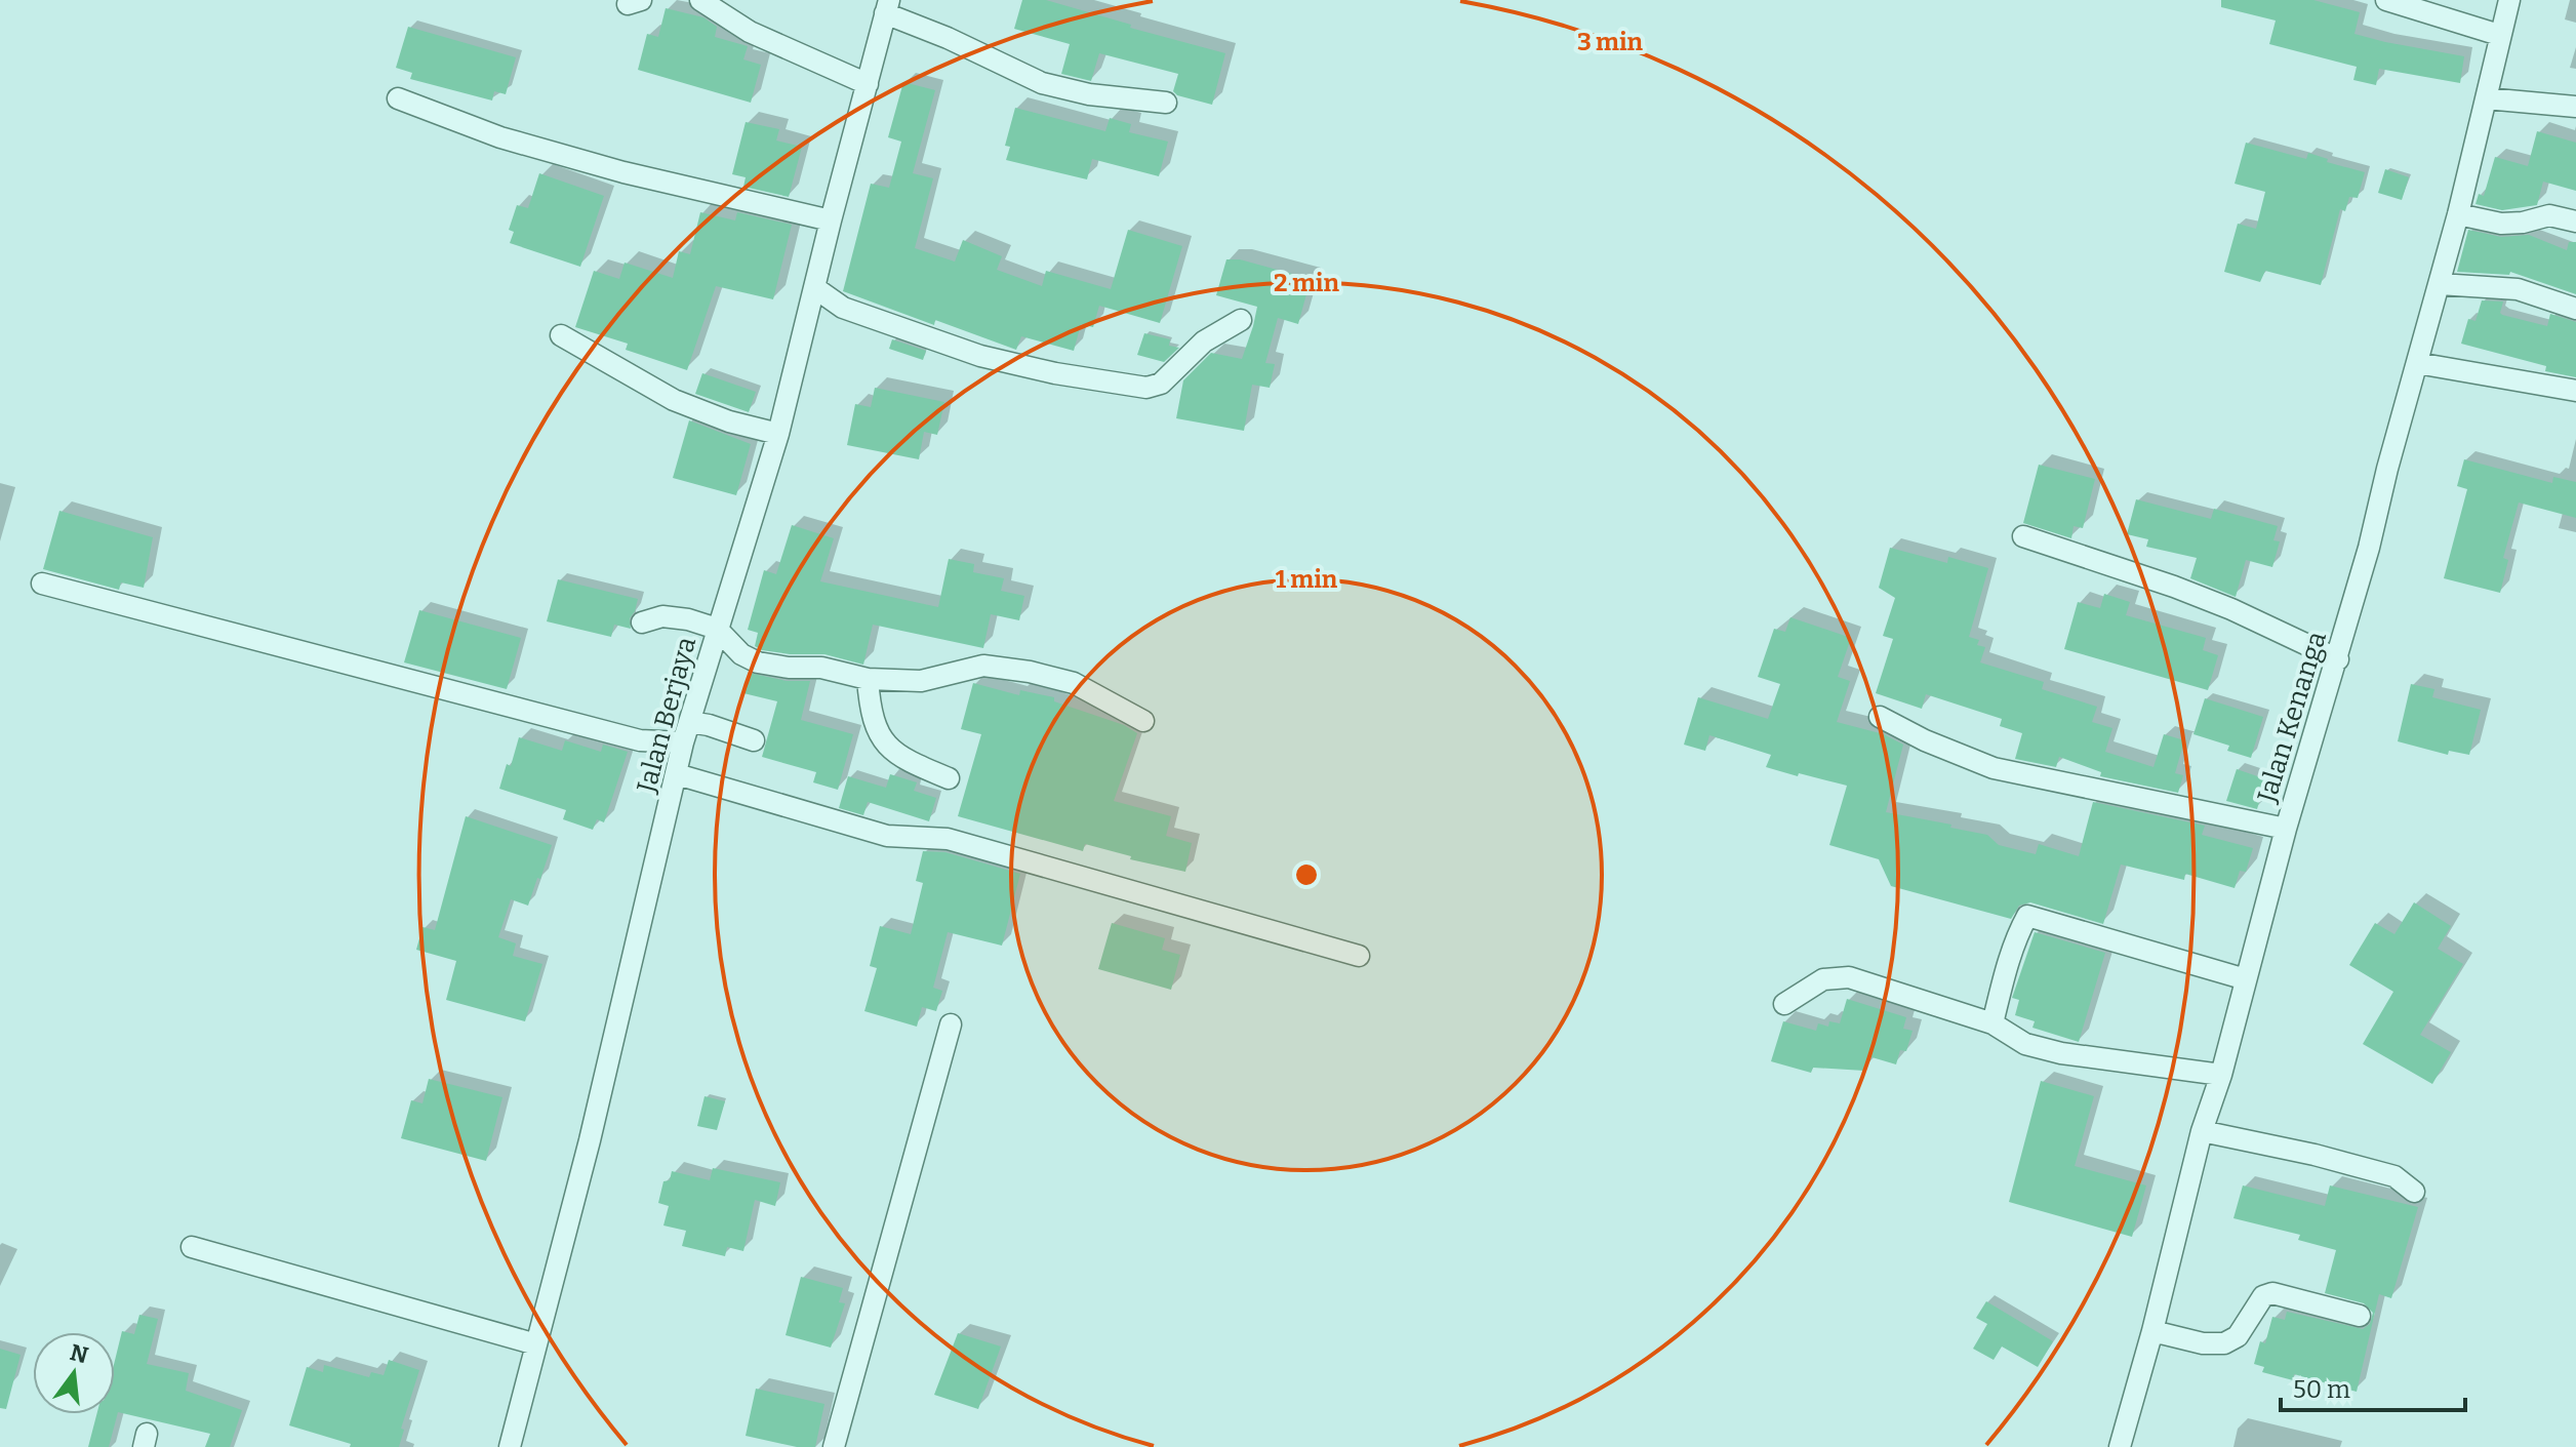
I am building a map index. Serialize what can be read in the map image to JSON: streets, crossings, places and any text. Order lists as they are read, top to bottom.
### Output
{
  "streets": {
    "street": ["Jalan Berjaya", "Jalan Kenanga"]
  },
  "scale_bar": "50 m",
  "north": "top",
  "rings": ["3 min", "2 min", "1 min"]
}
